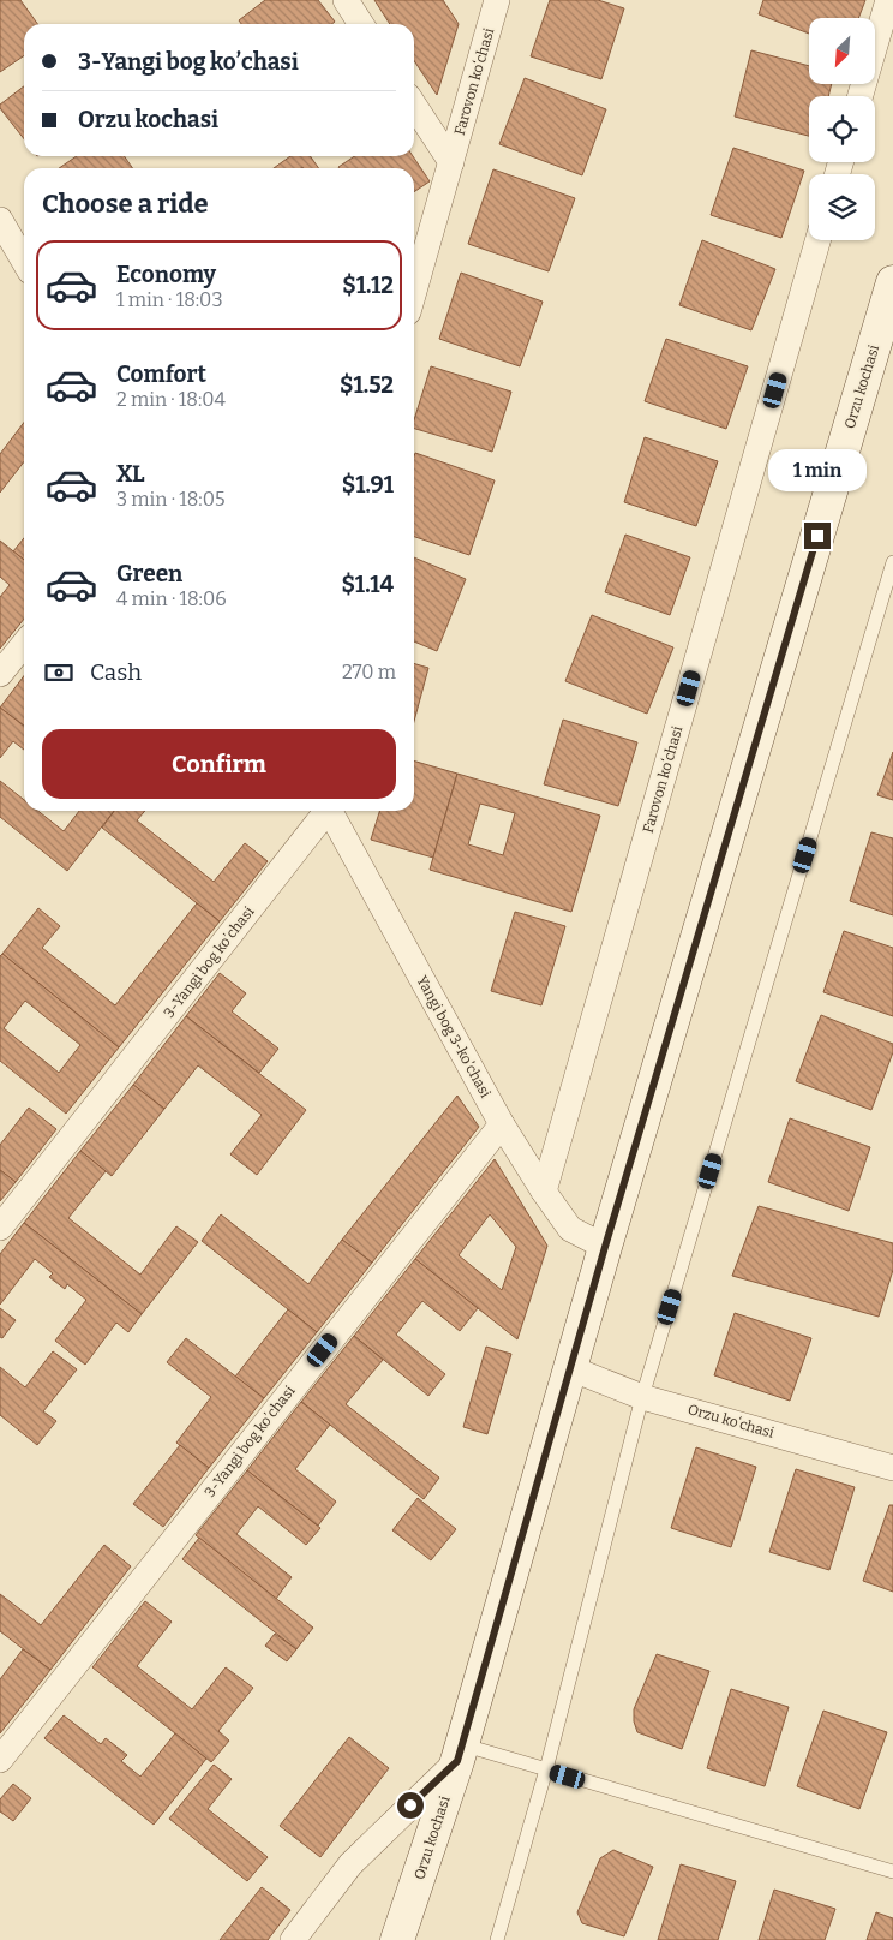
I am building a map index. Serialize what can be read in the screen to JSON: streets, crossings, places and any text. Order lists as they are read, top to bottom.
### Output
{
  "streets": {
    "main road": ["Orzu kochasi"],
    "street": [
      "Farovon koʻchasi",
      "3-Yangi bog koʼchasi",
      "Yangi bog 3-koʼchasi",
      "Orzu koʻchasi"
    ]
  },
  "crossings": [
    ["Farovon koʻchasi", "Yangi bog 3-koʼchasi"],
    ["Orzu kochasi", "Yangi bog 3-koʼchasi"],
    ["Orzu kochasi", "Orzu koʻchasi"],
    ["3-Yangi bog koʼchasi", "Yangi bog 3-koʼchasi"]
  ],
  "north": "bottom left",
  "page": {
    "banner": ["3-Yangi bog koʼchasi", "Orzu kochasi"],
    "heading": "Choose a ride",
    "list": [
      {
        "name": "Economy",
        "note": "1 min · 18:03",
        "value": "$1.12"
      },
      {
        "name": "Comfort",
        "note": "2 min · 18:04",
        "value": "$1.52"
      },
      {
        "name": "XL",
        "note": "3 min · 18:05",
        "value": "$1.91"
      },
      {
        "name": "Green",
        "note": "4 min · 18:06",
        "value": "$1.14"
      }
    ],
    "bubble": "1 min",
    "pay": ["Cash", "270 m"],
    "buttons": "Confirm"
  }
}
